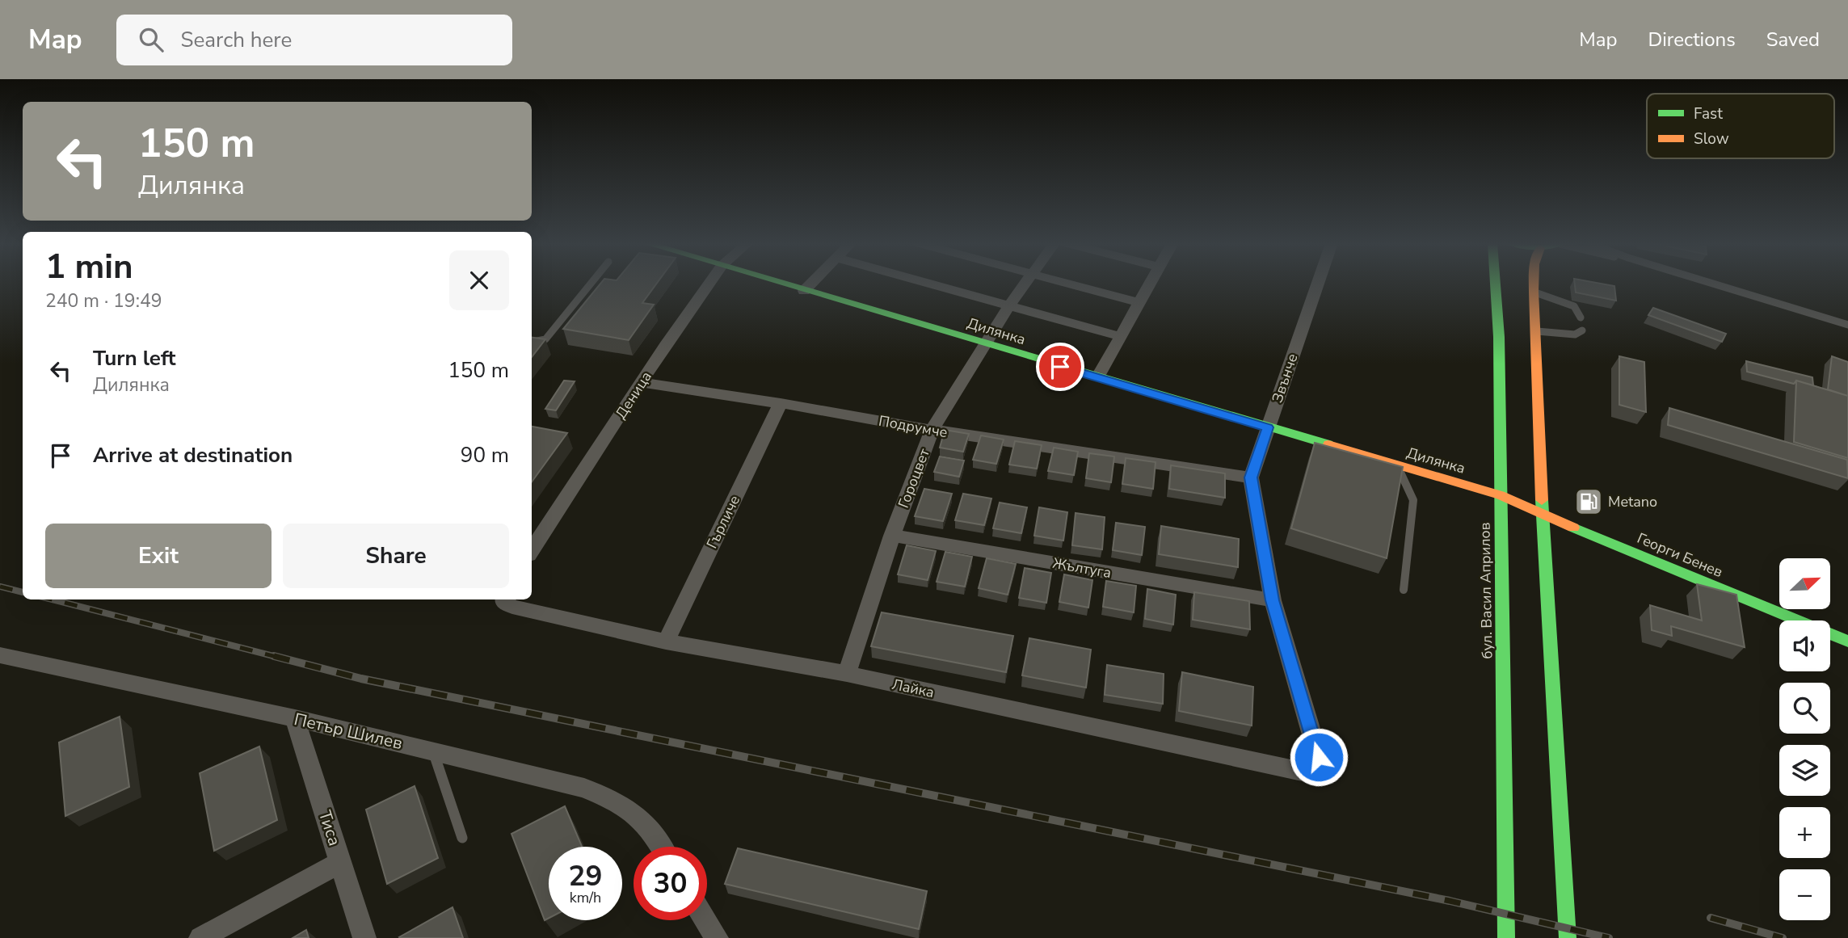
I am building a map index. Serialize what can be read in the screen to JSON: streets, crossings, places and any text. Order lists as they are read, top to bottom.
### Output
{
  "streets": {
    "main road": ["Дилянка", "Георги Бенев", "бул. Васил Априлов"],
    "street": [
      "Звънче",
      "Деница",
      "Подрумче",
      "Гороцвет",
      "Гърличе",
      "Жълтуга",
      "Лайка",
      "Петър Шилев",
      "Тиса"
    ]
  },
  "crossings": [
    ["Дилянка", "Звънче"],
    ["Дилянка", "Гороцвет"],
    ["Дилянка", "Георги Бенев"],
    ["Дилянка", "бул. Васил Априлов"],
    ["Звънче", "Подрумче"],
    ["Звънче", "Жълтуга"],
    ["Звънче", "Лайка"],
    ["Деница", "Подрумче"],
    ["Подрумче", "Гороцвет"],
    ["Подрумче", "Гърличе"],
    ["Гороцвет", "Жълтуга"],
    ["Гороцвет", "Лайка"],
    ["Гърличе", "Лайка"],
    ["Георги Бенев", "бул. Васил Априлов"],
    ["Петър Шилев", "Тиса"]
  ],
  "places": {
    "fuel station": ["Metano"]
  },
  "legend": ["Fast", "Slow"],
  "north": "top right",
  "page": {
    "header": "Map",
    "search": "Search here",
    "nav": ["Map", "Directions", "Saved"],
    "turn": ["150 m", "Дилянка"],
    "heading": ["1 min", "240 m · 19:49"],
    "list": [
      {
        "name": "Turn left",
        "note": "Дилянка",
        "value": "150 m"
      },
      {
        "name": "Arrive at destination",
        "value": "90 m"
      }
    ],
    "buttons": ["Exit", "Share"],
    "map_buttons": ["+", "−"],
    "speed": "29 km/h",
    "limit": "30"
  }
}
